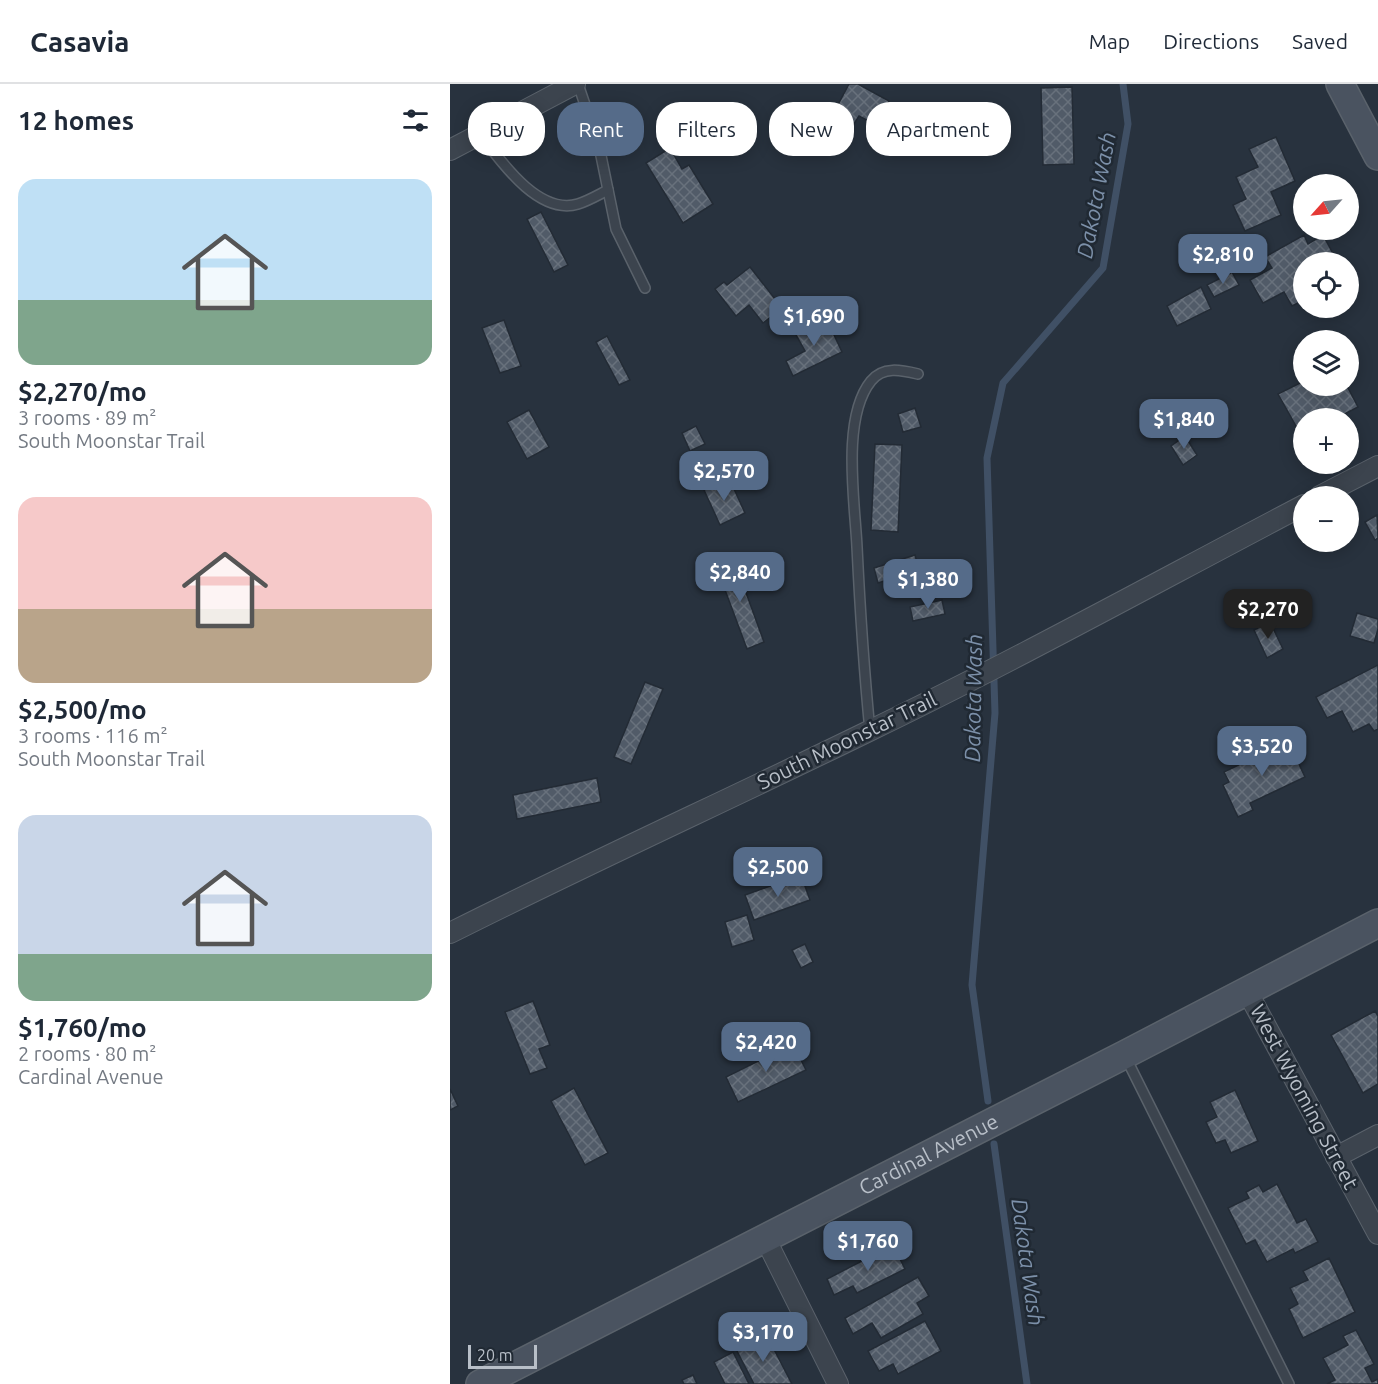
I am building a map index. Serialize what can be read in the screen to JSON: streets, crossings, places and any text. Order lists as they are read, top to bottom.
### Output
{
  "streets": {
    "main road": ["Cardinal Avenue"],
    "street": ["South Moonstar Trail", "West Wyoming Street"]
  },
  "crossings": [
    ["West Wyoming Street", "Cardinal Avenue"]
  ],
  "water": ["Dakota Wash"],
  "scale_bar": "20 m",
  "north": "bottom left",
  "page": {
    "header": "Casavia",
    "nav": ["Map", "Directions", "Saved"],
    "heading": "12 homes",
    "chip": [
      "Buy",
      "Rent",
      "Filters",
      "New",
      "Apartment"
    ],
    "list": [
      {
        "name": "$2,270/mo",
        "note": "3 rooms · 89 m² · South Moonstar Trail"
      },
      {
        "name": "$2,500/mo",
        "note": "3 rooms · 116 m² · South Moonstar Trail"
      },
      {
        "name": "$1,760/mo",
        "note": "2 rooms · 80 m² · Cardinal Avenue"
      }
    ],
    "map_buttons": ["+", "−"],
    "price": [
      "$2,810",
      "$1,690",
      "$1,840",
      "$2,570",
      "$2,840",
      "$1,380",
      "$2,270",
      "$3,520",
      "$2,500",
      "$2,420",
      "$1,760",
      "$3,170"
    ],
    "scale": "20 m"
  }
}
